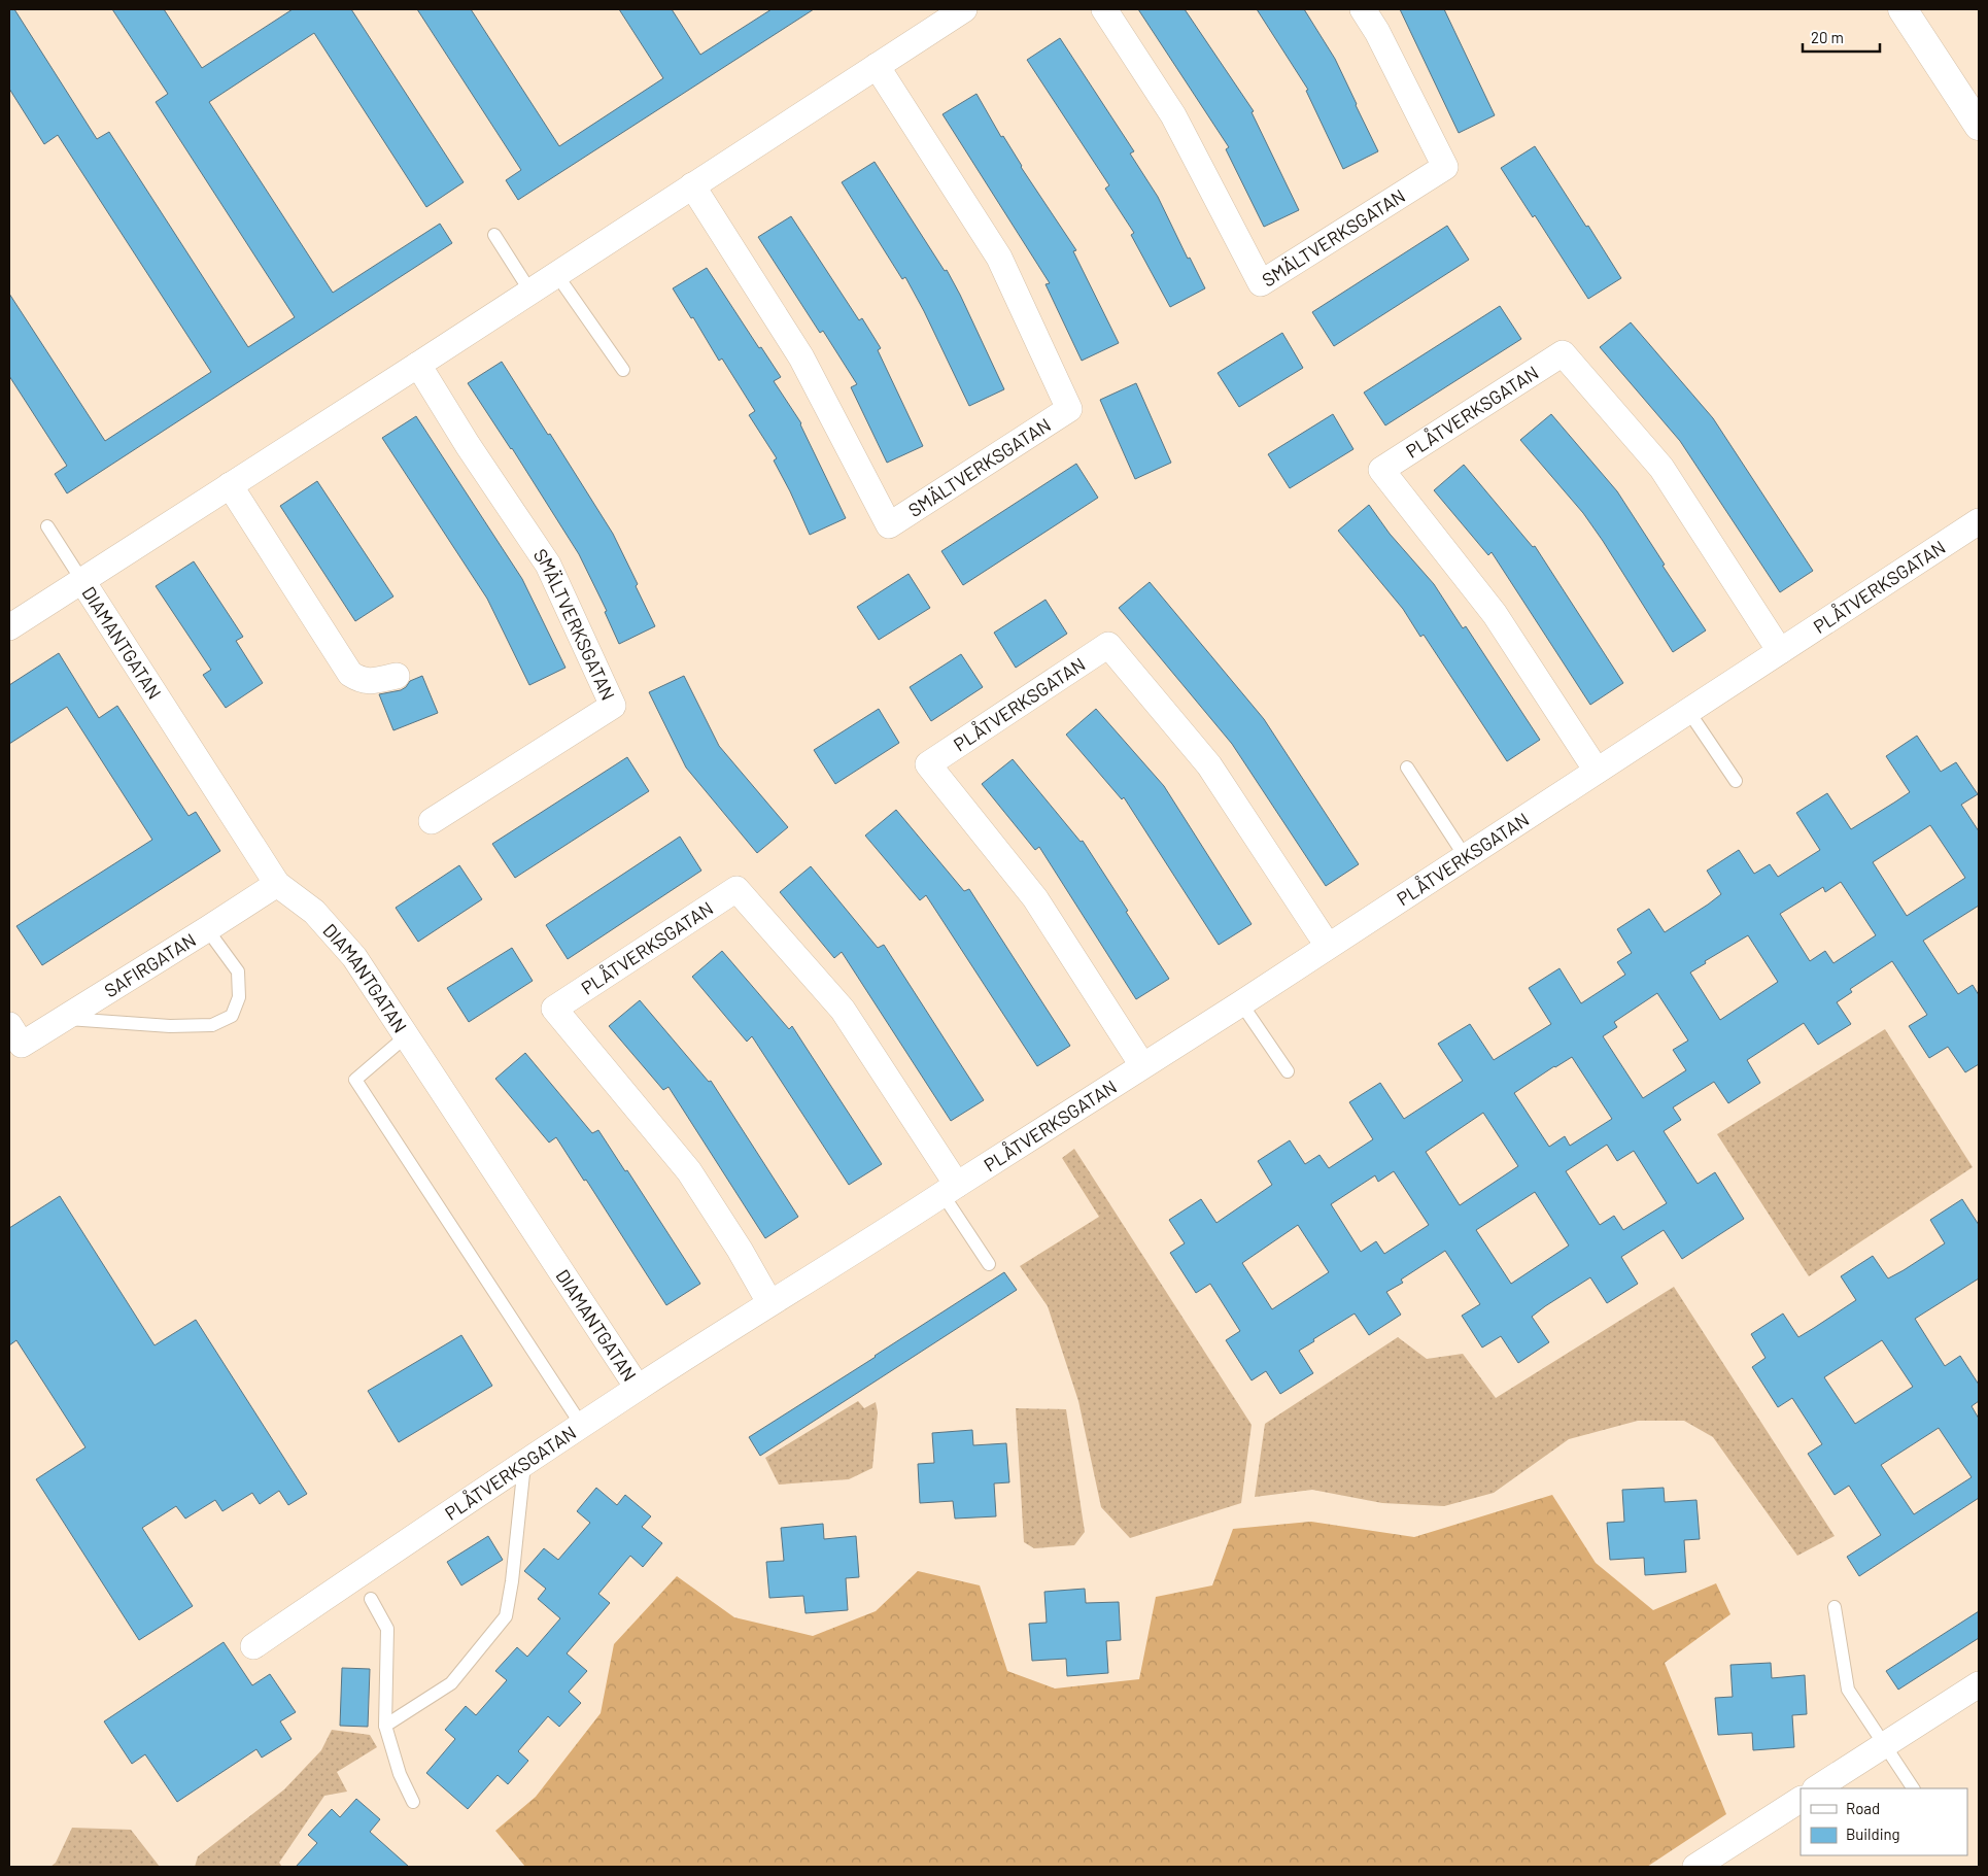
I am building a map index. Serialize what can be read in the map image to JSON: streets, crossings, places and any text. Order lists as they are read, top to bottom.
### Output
{
  "streets": {
    "street": [
      "SMÄLTVERKSGATAN",
      "PLÅTVERKSGATAN",
      "DIAMANTGATAN",
      "SAFIRGATAN"
    ]
  },
  "crossings": [
    ["PLÅTVERKSGATAN", "DIAMANTGATAN"],
    ["DIAMANTGATAN", "SAFIRGATAN"]
  ],
  "legend": ["Road", "Building"],
  "scale_bar": "20 m"
}
